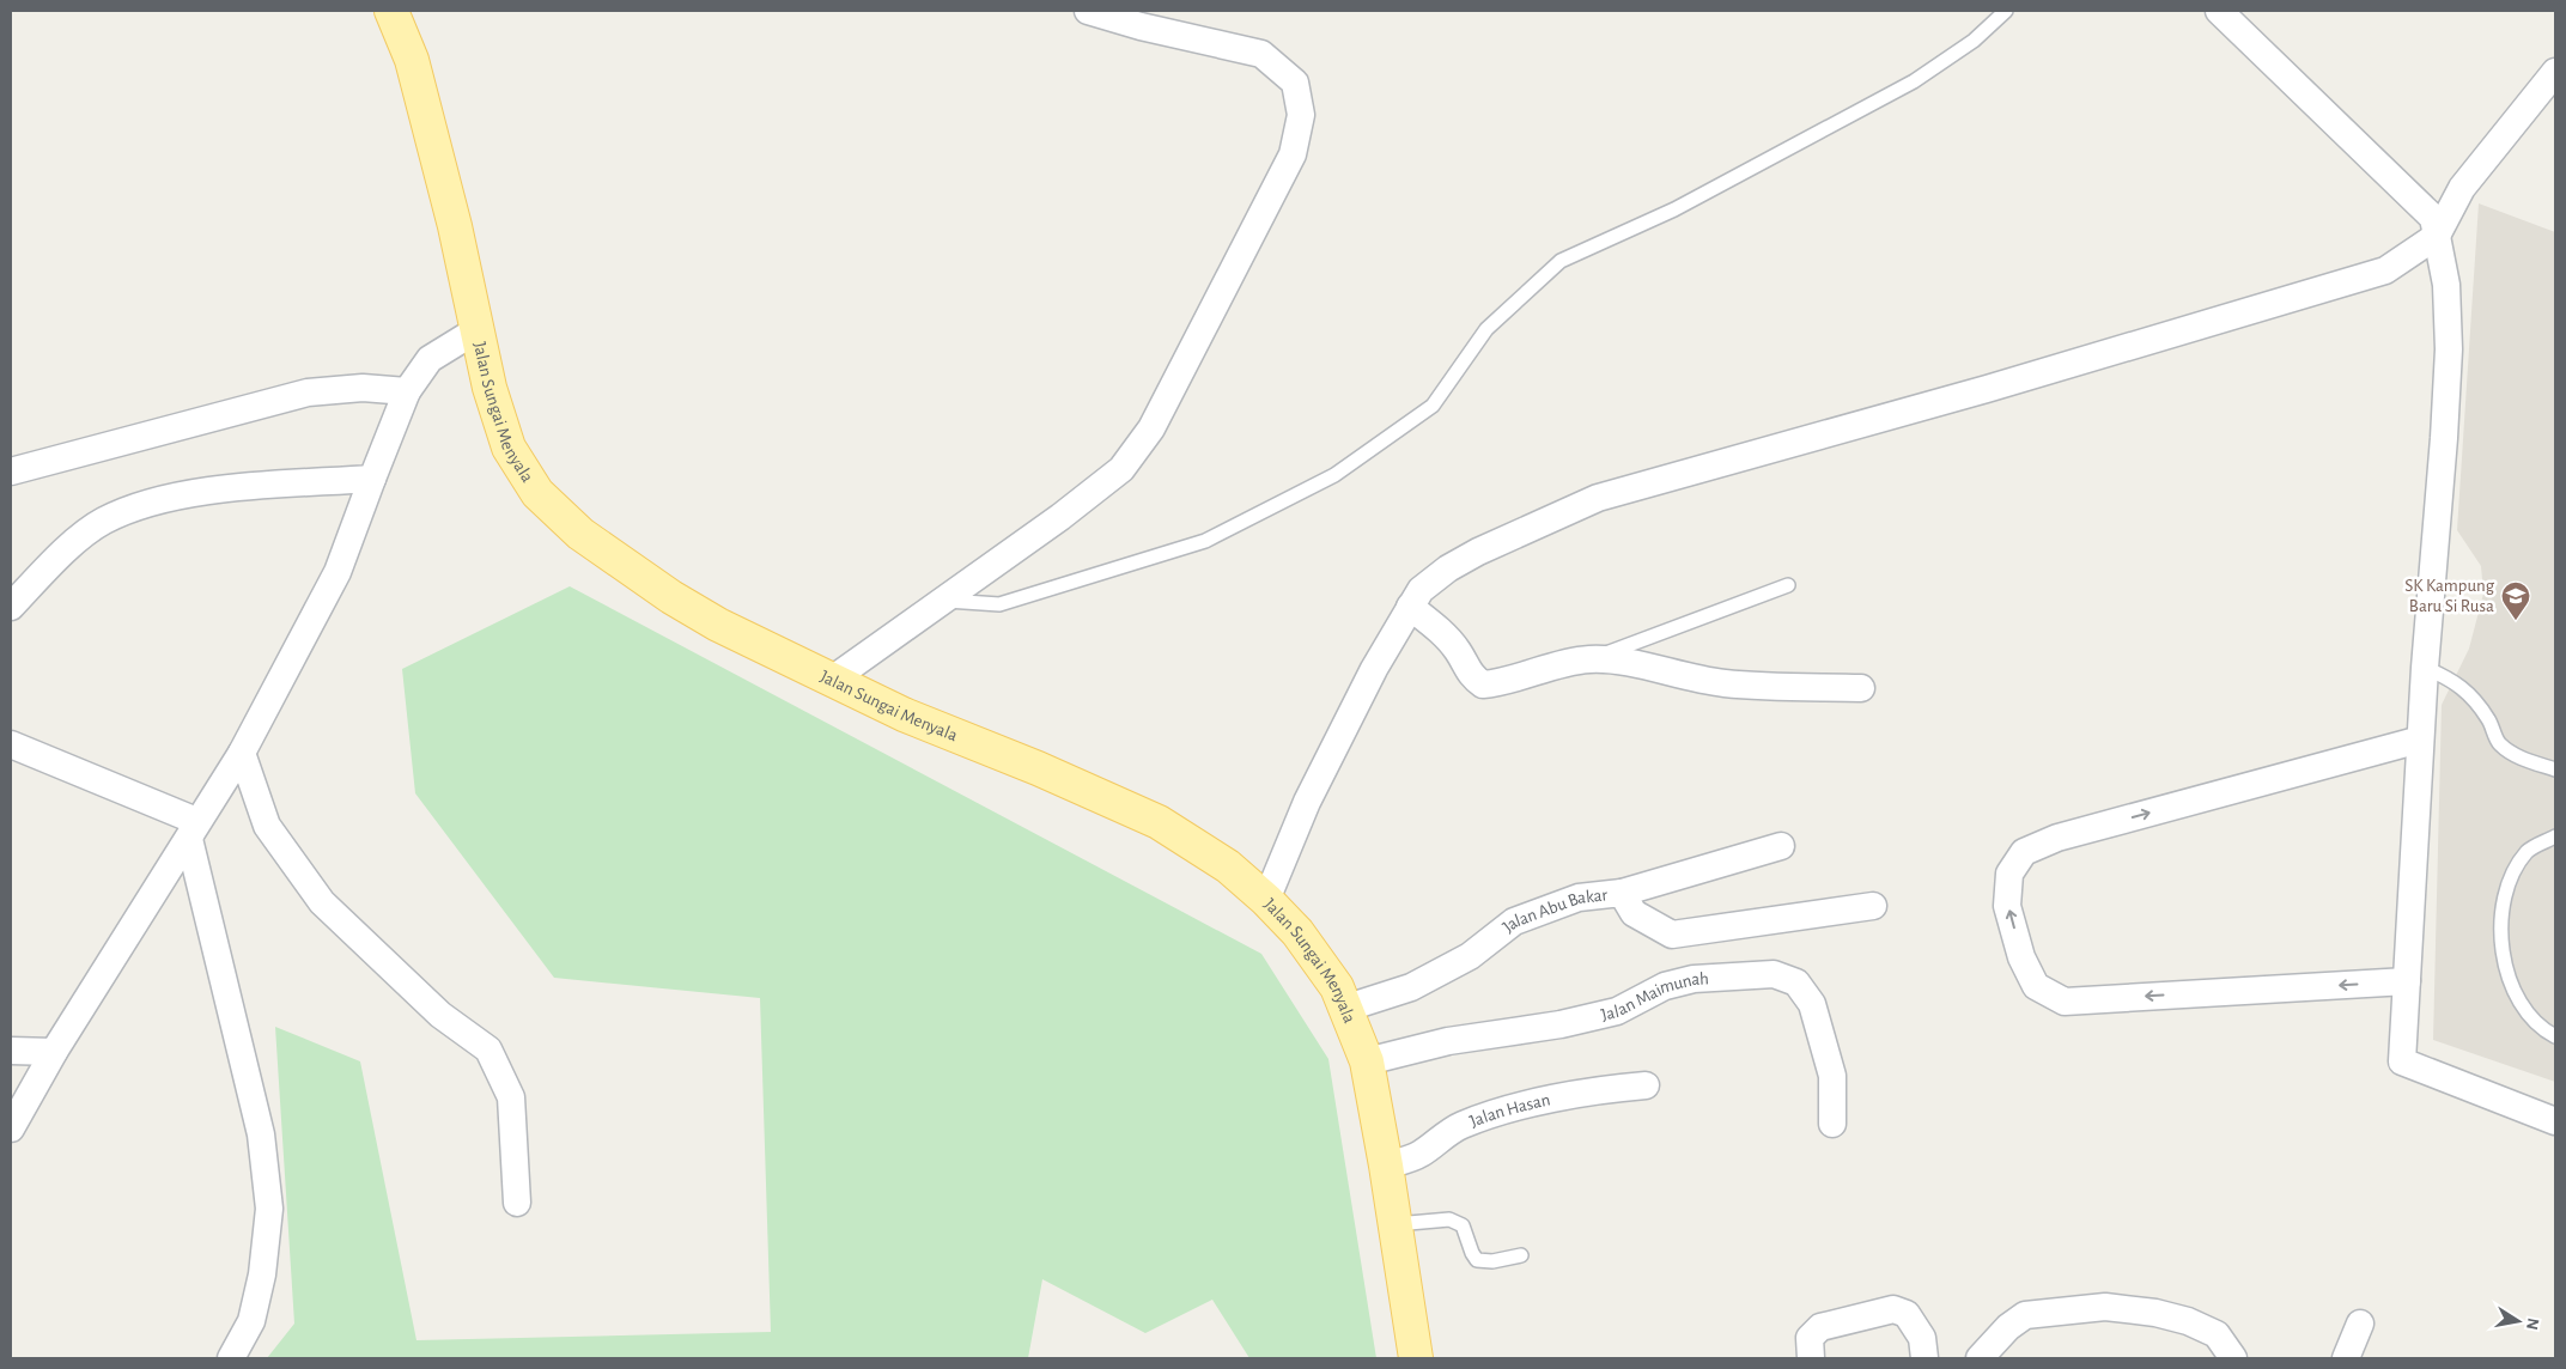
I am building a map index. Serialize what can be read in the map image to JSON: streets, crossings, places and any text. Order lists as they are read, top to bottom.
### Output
{
  "streets": {
    "main road": ["Jalan Sungai Menyala"],
    "street": ["Jalan Abu Bakar", "Jalan Maimunah", "Jalan Hasan"]
  },
  "crossings": [
    ["Jalan Sungai Menyala", "Jalan Abu Bakar"],
    ["Jalan Sungai Menyala", "Jalan Maimunah"],
    ["Jalan Sungai Menyala", "Jalan Hasan"]
  ],
  "places": {
    "school or university": ["SK Kampung Baru Si Rusa"]
  },
  "north": "right"
}
